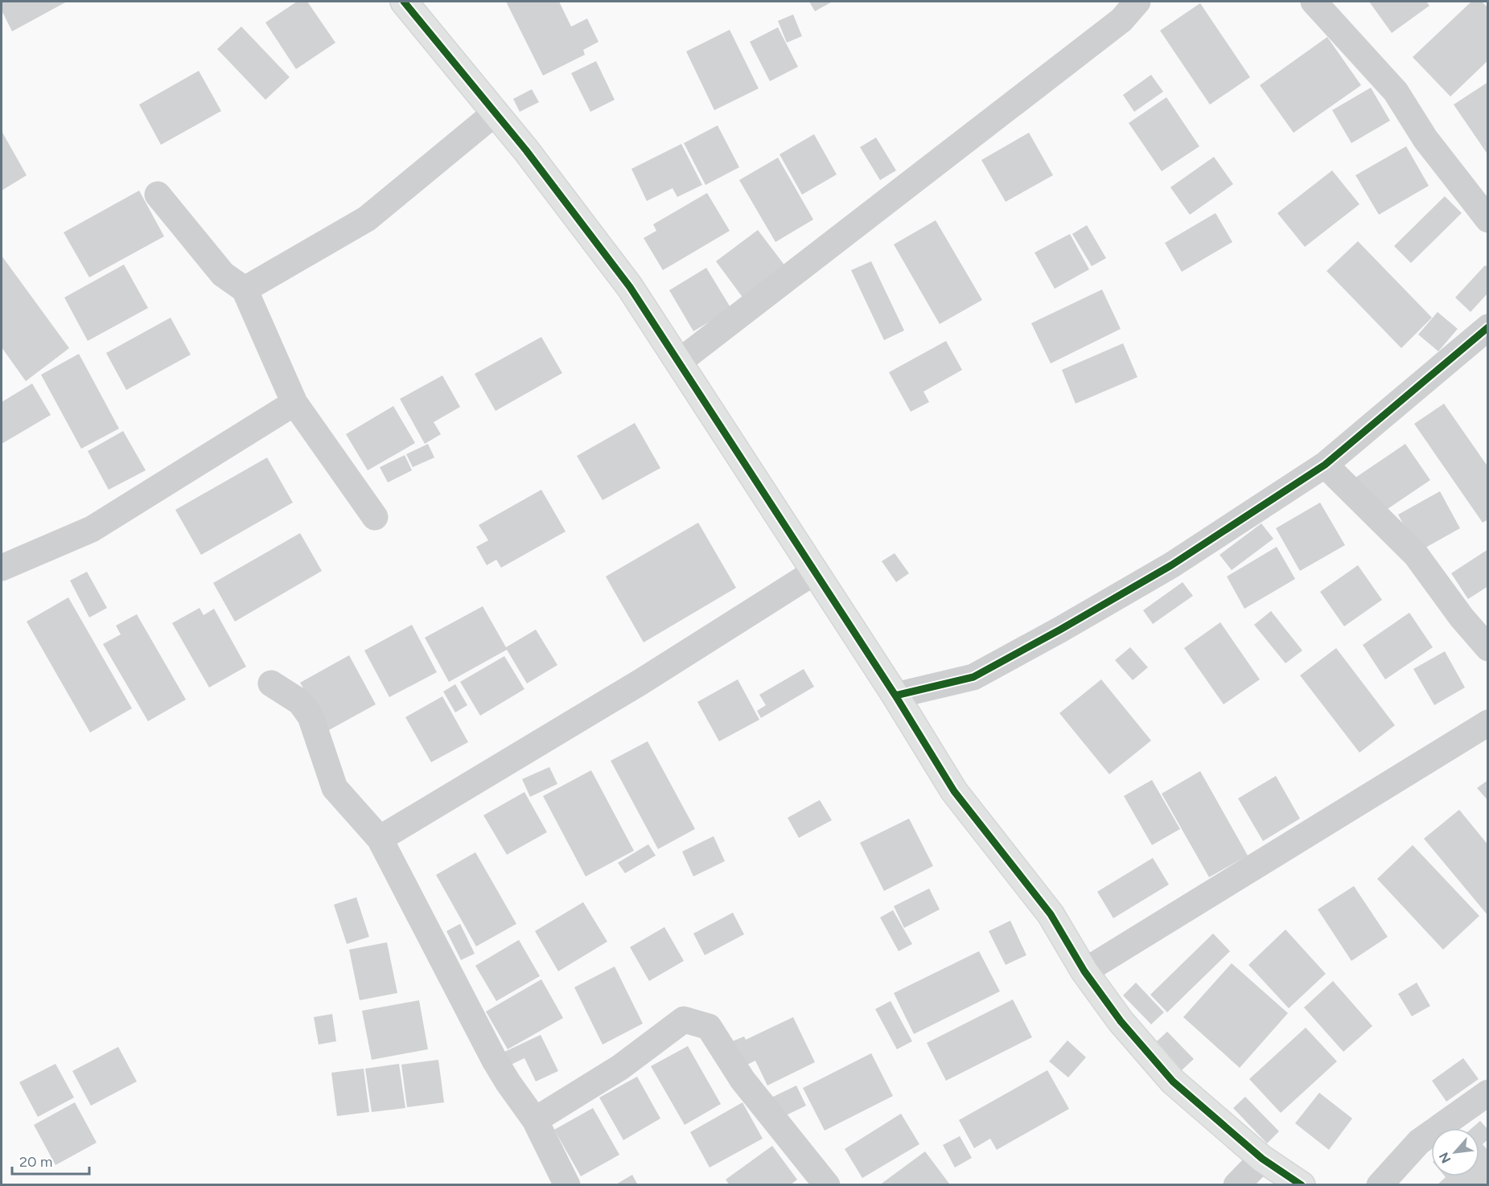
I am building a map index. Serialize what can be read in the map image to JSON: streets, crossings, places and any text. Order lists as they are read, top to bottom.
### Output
{
  "scale_bar": "20 m",
  "north": "bottom left"
}
